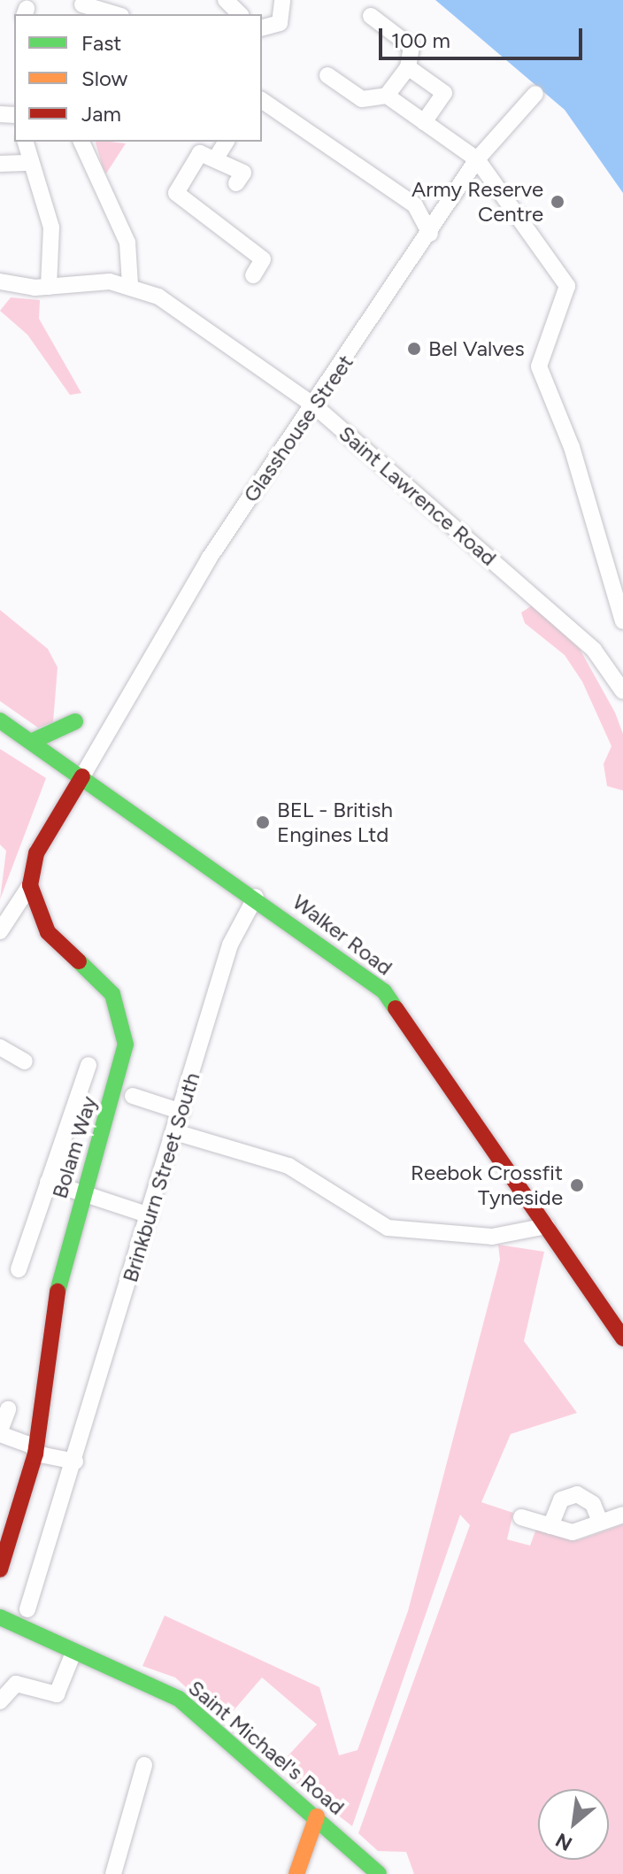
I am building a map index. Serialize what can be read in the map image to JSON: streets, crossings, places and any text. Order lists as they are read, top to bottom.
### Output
{
  "streets": {
    "street": [
      "Glasshouse Street",
      "Saint Lawrence Road",
      "Walker Road",
      "Bolam Way",
      "Brinkburn Street South",
      "Saint Michael's Road"
    ]
  },
  "crossings": [
    ["Glasshouse Street", "Saint Lawrence Road"],
    ["Glasshouse Street", "Walker Road"],
    ["Walker Road", "Brinkburn Street South"]
  ],
  "places": [
    "Army Reserve Centre",
    "Bel Valves",
    "BEL - British Engines Ltd",
    "Reebok Crossfit Tyneside"
  ],
  "legend": ["Fast", "Slow", "Jam"],
  "scale_bar": "100 m",
  "north": "bottom left"
}
